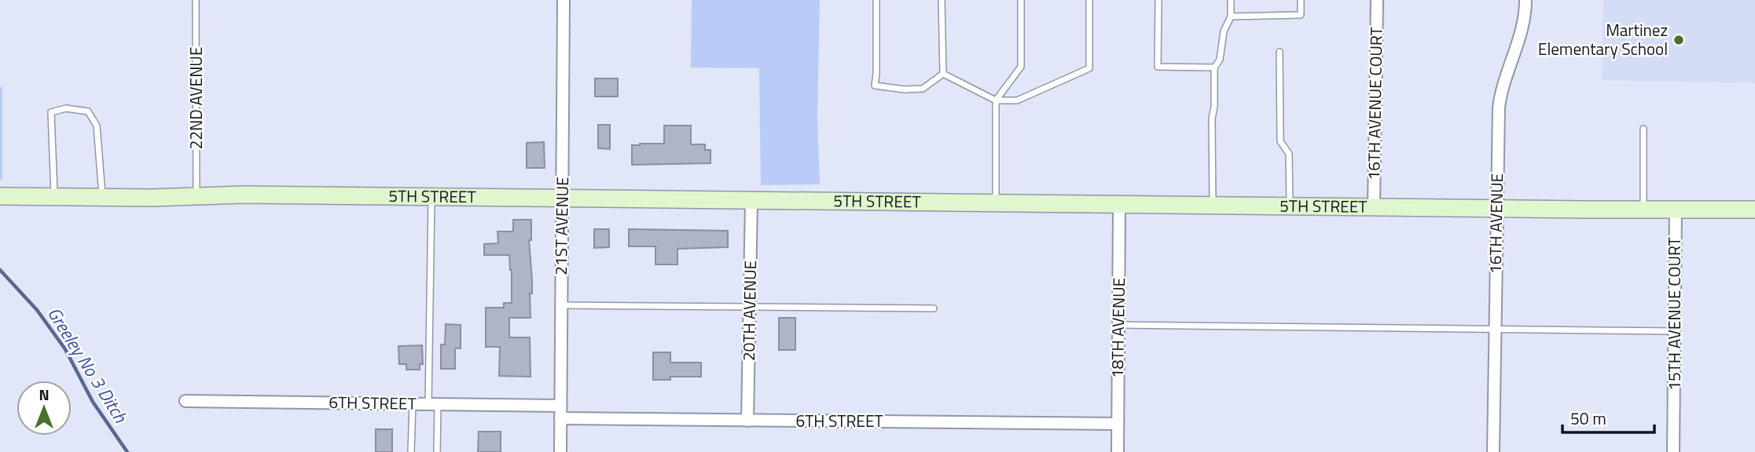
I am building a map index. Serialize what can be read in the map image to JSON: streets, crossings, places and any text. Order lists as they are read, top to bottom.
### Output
{
  "streets": {
    "main road": ["5TH STREET"],
    "street": [
      "16TH AVENUE COURT",
      "16TH AVENUE",
      "21ST AVENUE",
      "20TH AVENUE",
      "15TH AVENUE COURT",
      "18TH AVENUE",
      "6TH STREET"
    ],
    "lane": ["22ND AVENUE"]
  },
  "crossings": [
    ["22ND AVENUE", "5TH STREET"],
    ["16TH AVENUE COURT", "5TH STREET"],
    ["5TH STREET", "16TH AVENUE"],
    ["5TH STREET", "21ST AVENUE"],
    ["5TH STREET", "20TH AVENUE"],
    ["5TH STREET", "15TH AVENUE COURT"],
    ["5TH STREET", "18TH AVENUE"],
    ["21ST AVENUE", "6TH STREET"],
    ["20TH AVENUE", "6TH STREET"],
    ["18TH AVENUE", "6TH STREET"]
  ],
  "water": ["Greeley No 3 Ditch"],
  "places": ["Martinez Elementary School"],
  "scale_bar": "50 m",
  "north": "top"
}
